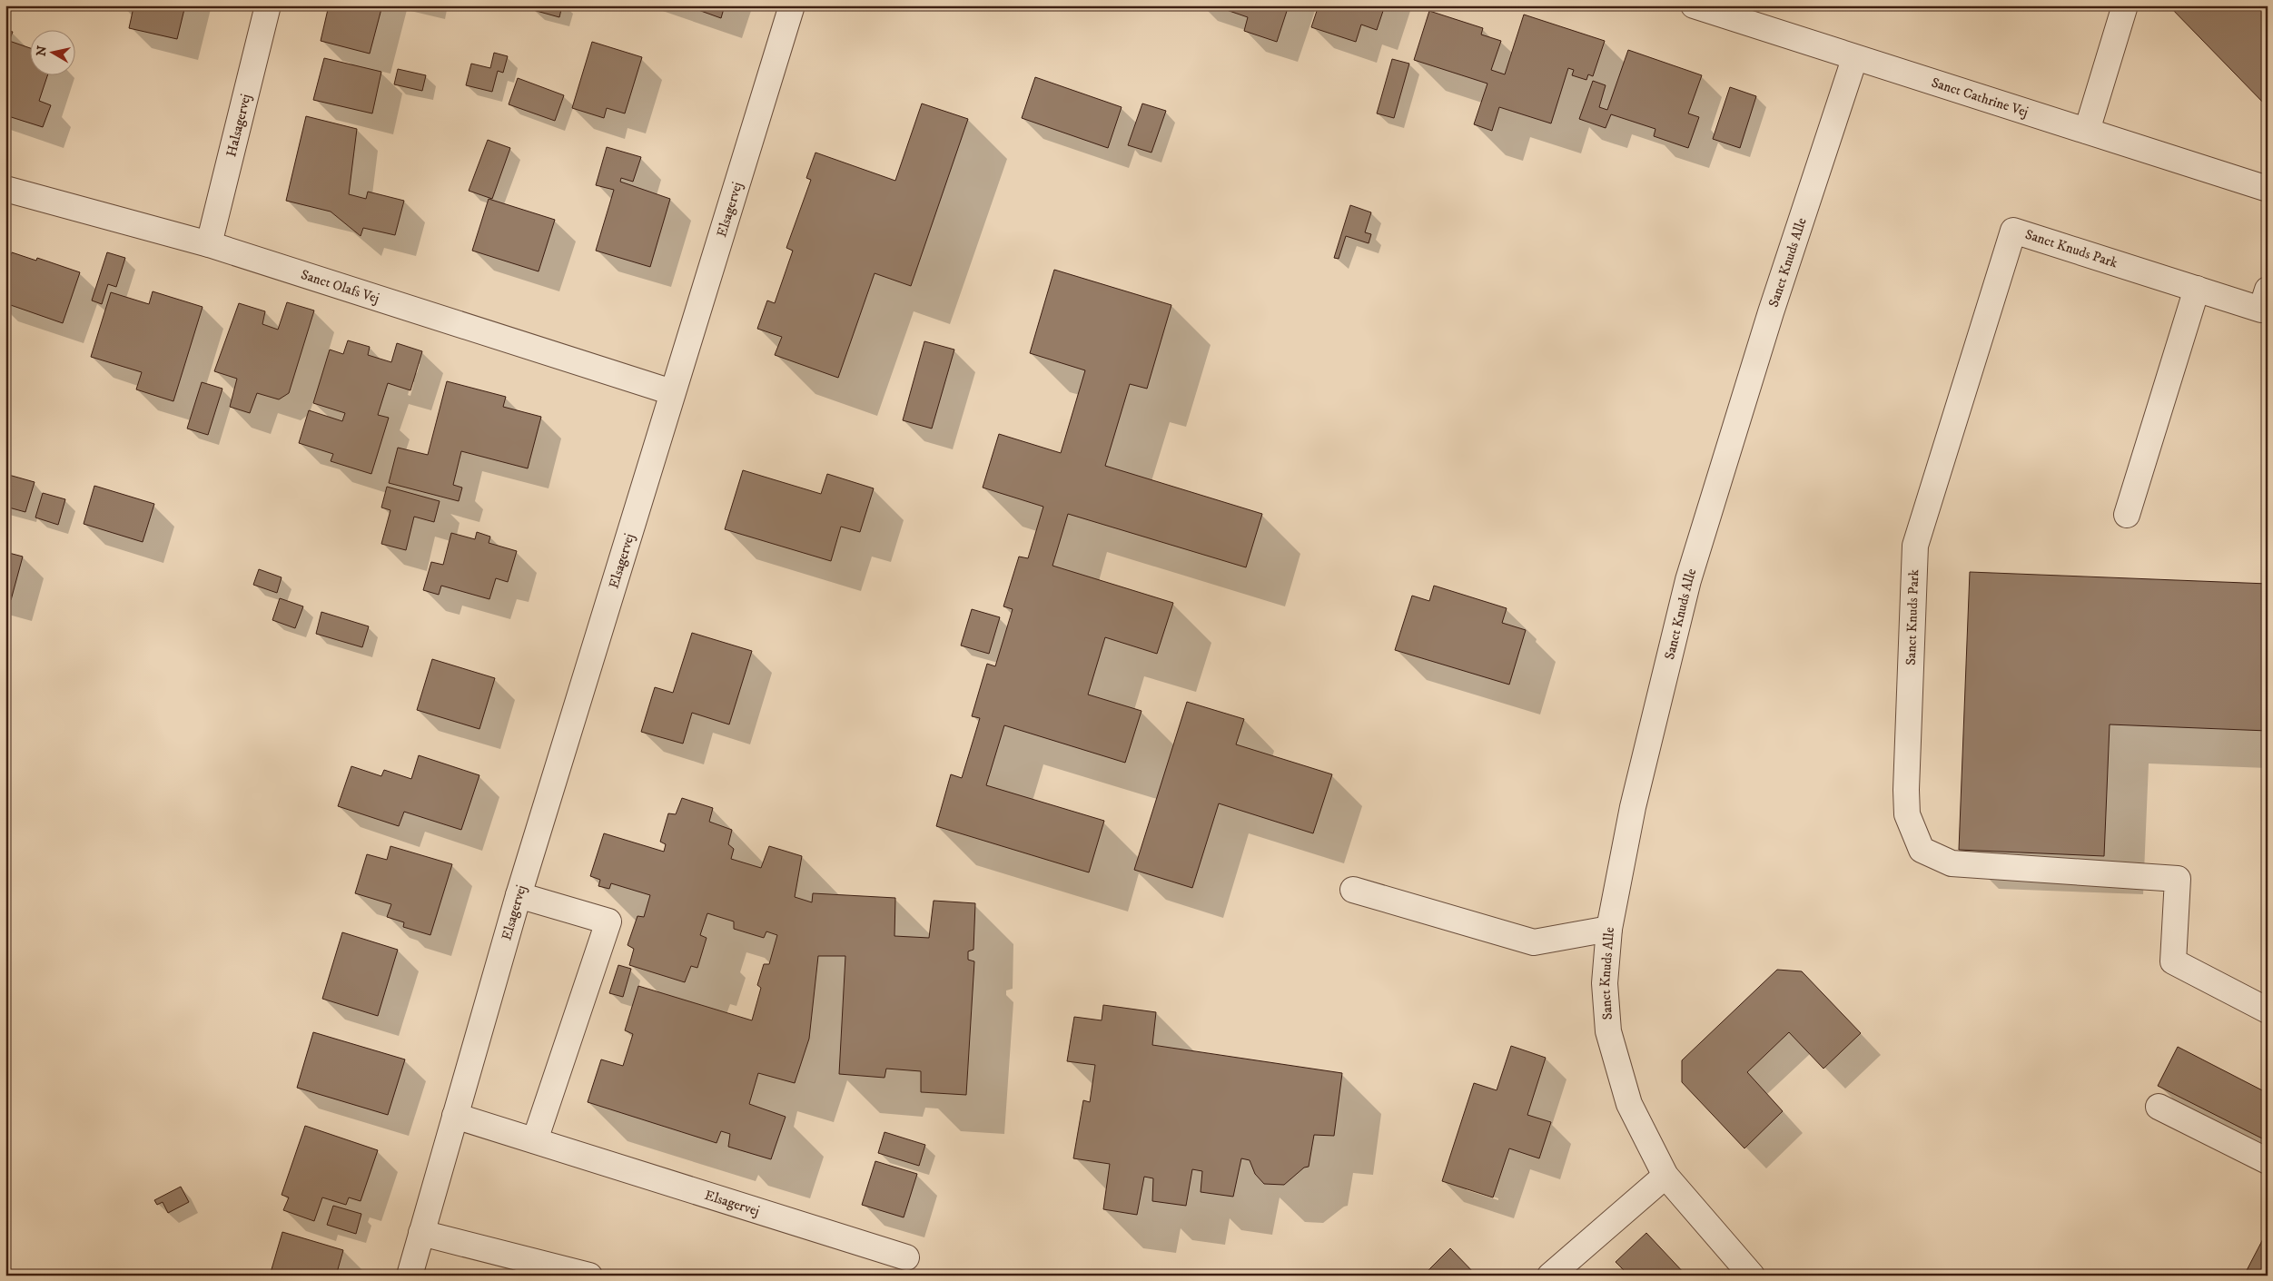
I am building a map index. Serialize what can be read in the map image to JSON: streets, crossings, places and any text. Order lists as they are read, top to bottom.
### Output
{
  "streets": {
    "street": [
      "Sanct Cathrine Vej",
      "Halsagervej",
      "Elsagervej",
      "Sanct Knuds Park",
      "Sanct Knuds Alle",
      "Sanct Olafs Vej"
    ]
  },
  "crossings": [
    ["Sanct Cathrine Vej", "Sanct Knuds Alle"],
    ["Halsagervej", "Sanct Olafs Vej"],
    ["Elsagervej", "Sanct Olafs Vej"]
  ],
  "north": "left"
}
